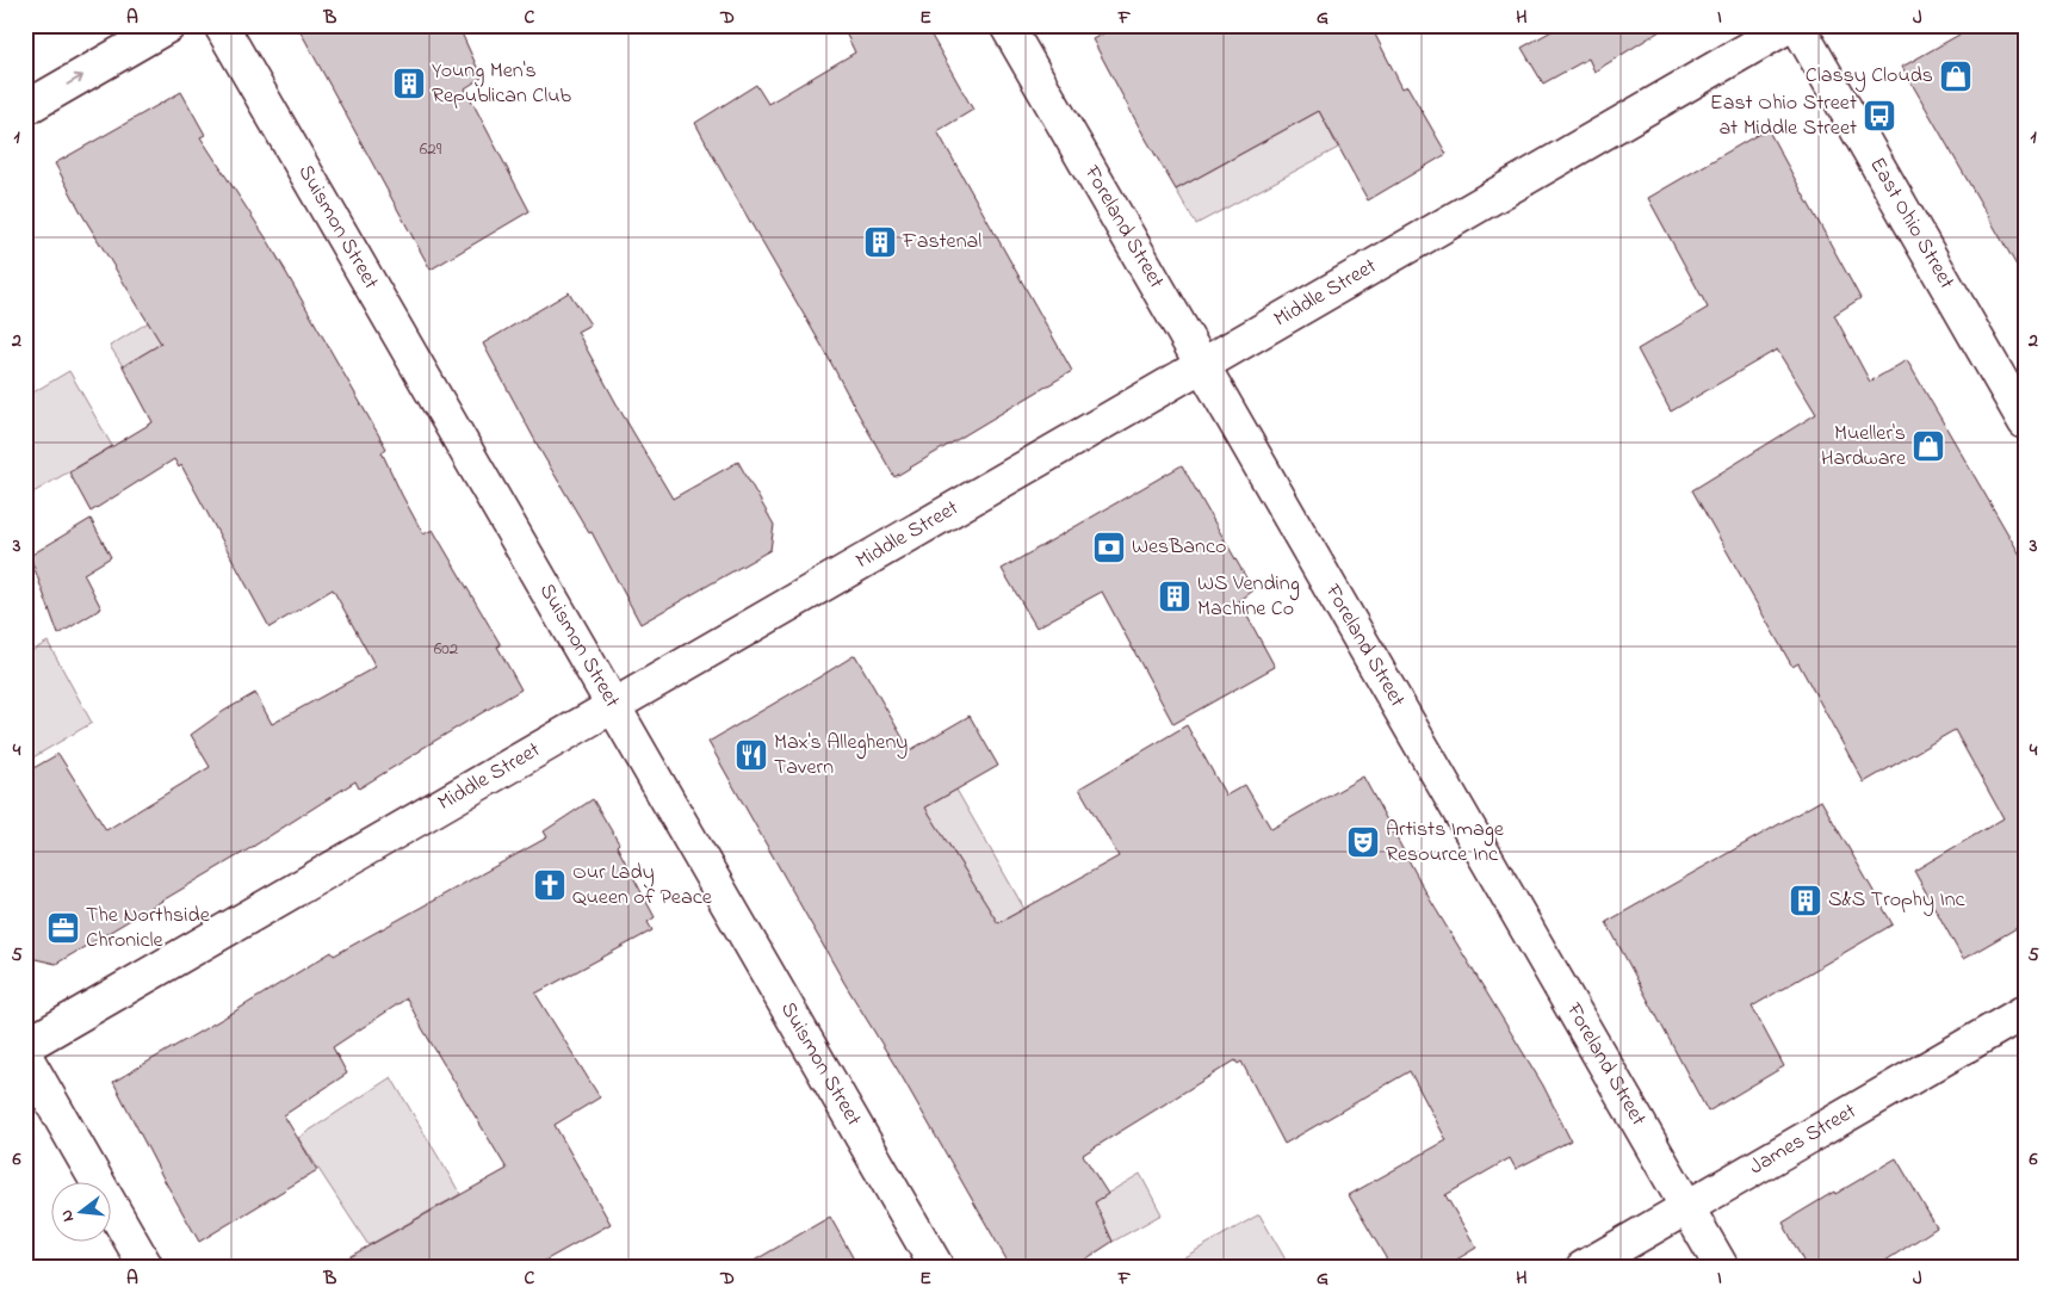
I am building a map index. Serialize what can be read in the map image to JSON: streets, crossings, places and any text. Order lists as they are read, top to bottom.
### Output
{
  "streets": {
    "street": [
      "East Ohio Street",
      "Suismon Street",
      "Foreland Street",
      "Middle Street",
      "James Street"
    ]
  },
  "crossings": [
    ["Suismon Street", "Middle Street"],
    ["Foreland Street", "Middle Street"],
    ["Foreland Street", "James Street"]
  ],
  "places": {
    "shop": ["Classy Clouds", "Mueller's Hardware"],
    "building": [
      "Young Men's Republican Club",
      "Fastenal",
      "WS Vending Machine Co",
      "S&S Trophy Inc"
    ],
    "bus stop": ["East Ohio Street at Middle Street"],
    "bank": ["WesBanco"],
    "restaurant": ["Max's Allegheny Tavern"],
    "theatre": ["Artists Image Resource Inc"],
    "church": ["Our Lady Queen of Peace"],
    "office": ["The Northside Chronicle"]
  },
  "house_numbers": ["629", "602"],
  "north": "left",
  "grid": {
    "columns": [
      "A",
      "B",
      "C",
      "D",
      "E",
      "F",
      "G",
      "H",
      "I",
      "J"
    ],
    "rows": [
      "1",
      "2",
      "3",
      "4",
      "5",
      "6"
    ]
  }
}
